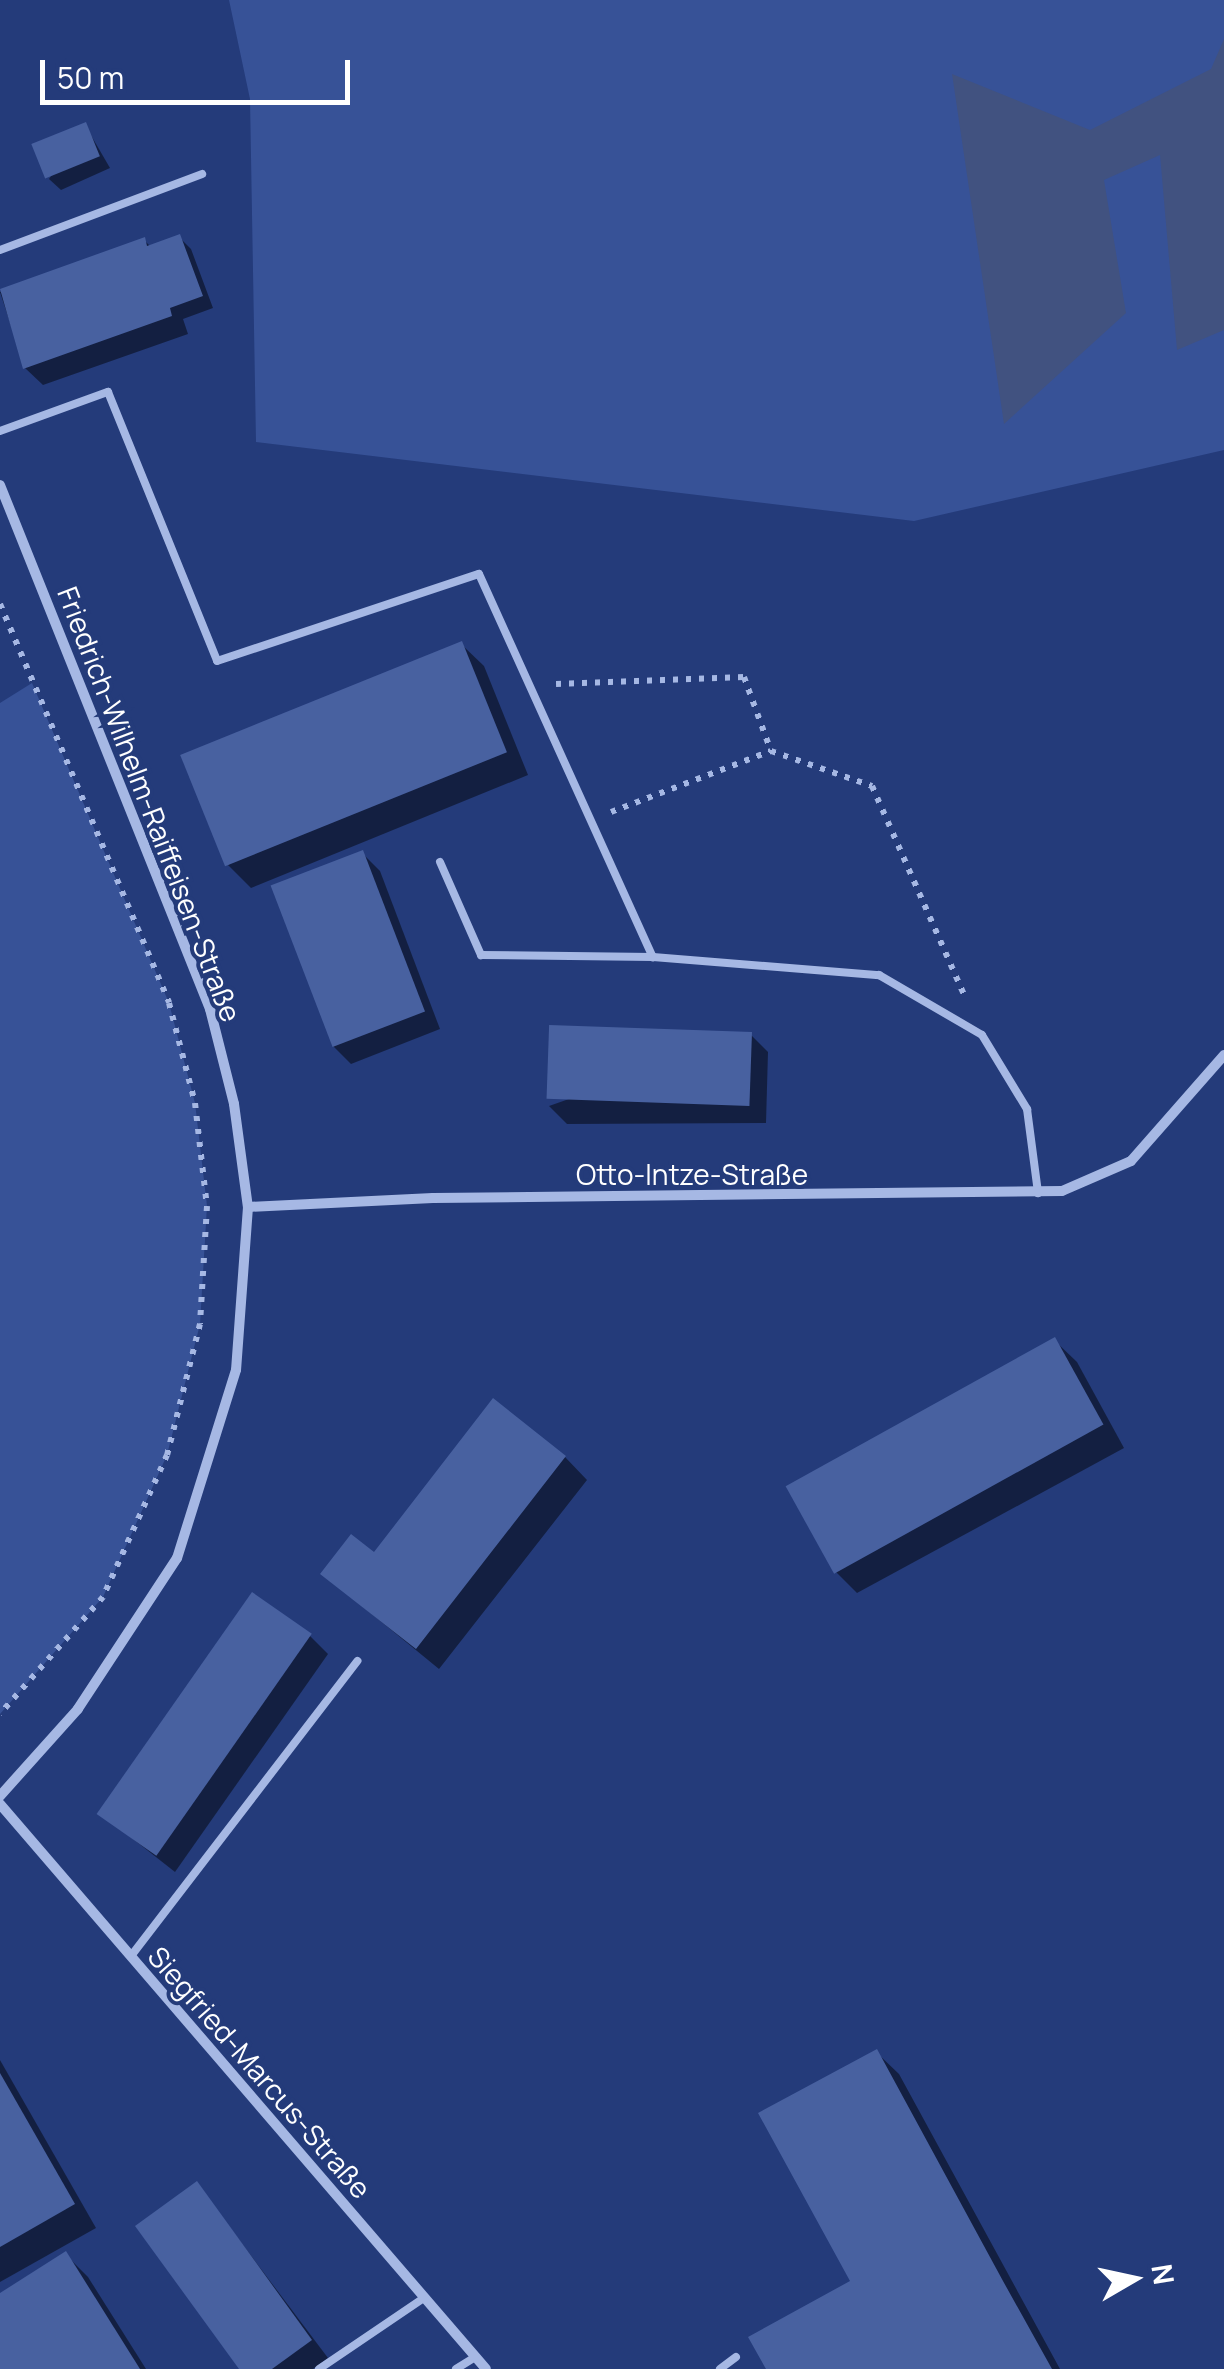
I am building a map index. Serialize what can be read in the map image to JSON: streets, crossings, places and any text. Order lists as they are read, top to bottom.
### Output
{
  "streets": {
    "street": ["Friedrich-Wilhelm-Raiffeisen-Straße", "Otto-Intze-Straße", "Siegfried-Marcus-Straße"]
  },
  "crossings": [
    ["Friedrich-Wilhelm-Raiffeisen-Straße", "Otto-Intze-Straße"]
  ],
  "scale_bar": "50 m",
  "north": "right"
}
